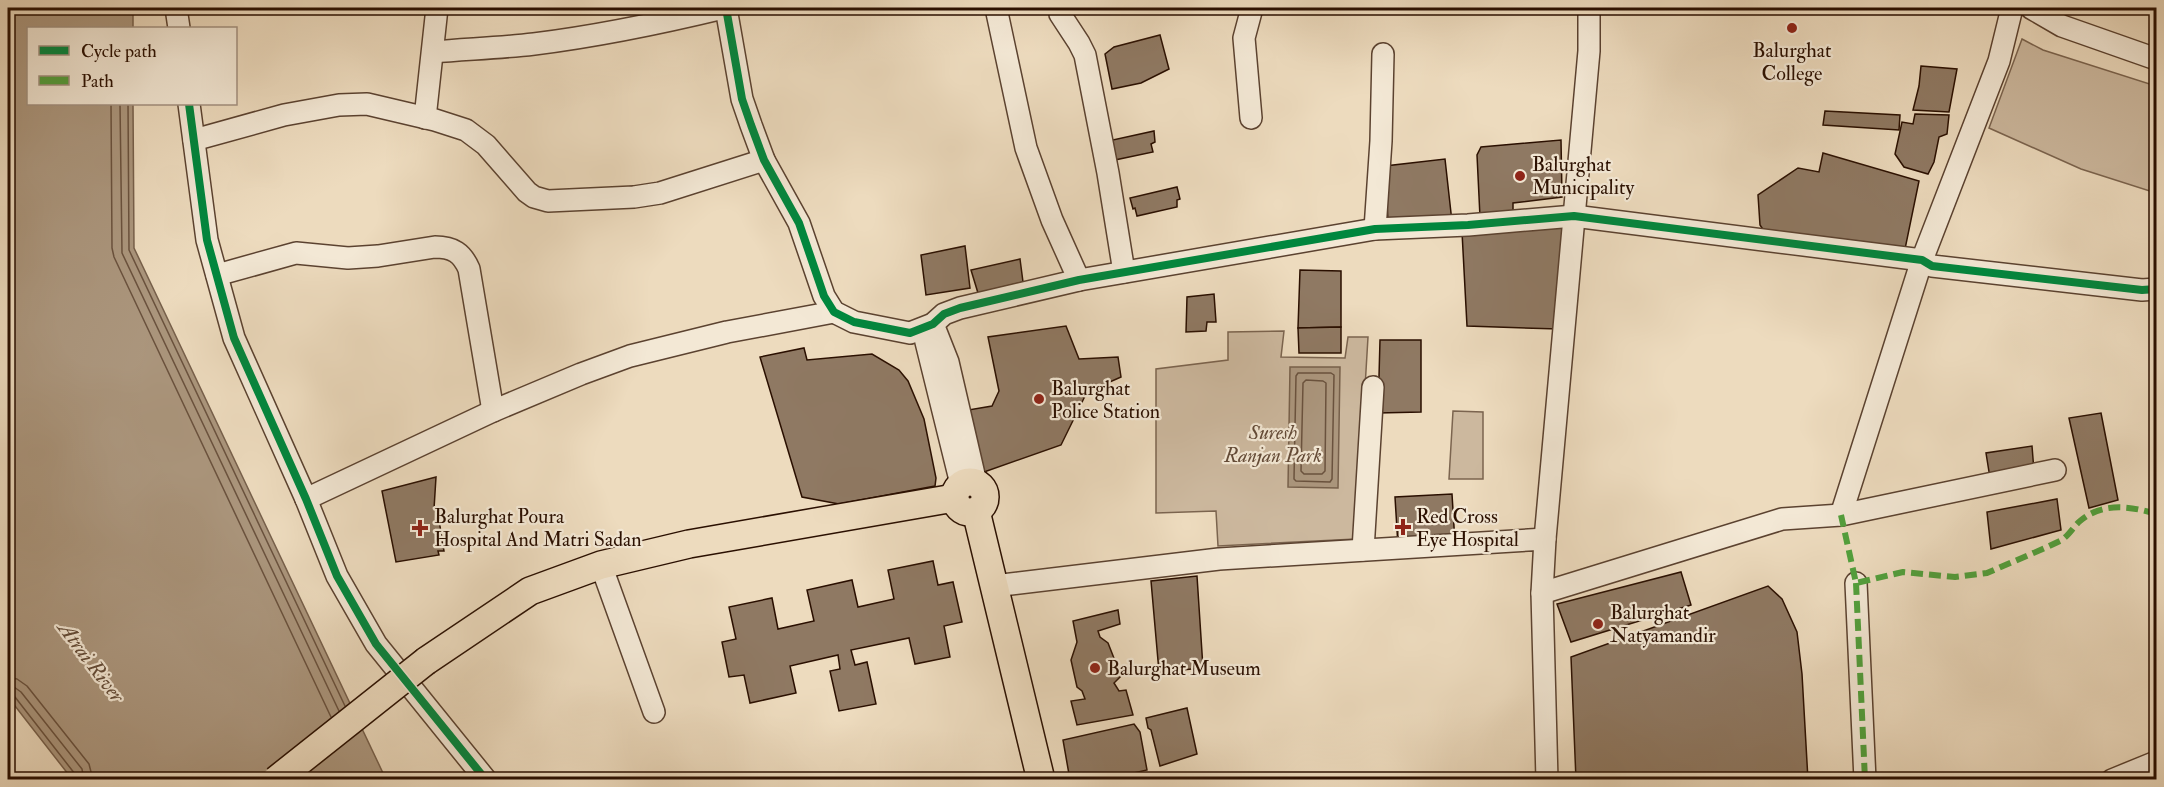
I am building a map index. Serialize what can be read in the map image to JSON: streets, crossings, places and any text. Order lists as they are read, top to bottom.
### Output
{
  "water": ["Atrai River"],
  "parks": ["Suresh Ranjan Park"],
  "places": {
    "other": [
      "Balurghat College",
      "Balurghat Municipality",
      "Balurghat Police Station",
      "Balurghat Natyamandir",
      "Balurghat Museum"
    ],
    "health": ["Red Cross Eye Hospital", "Balurghat Poura Hospital And Matri Sadan"]
  },
  "legend": ["Cycle path", "Path"]
}
